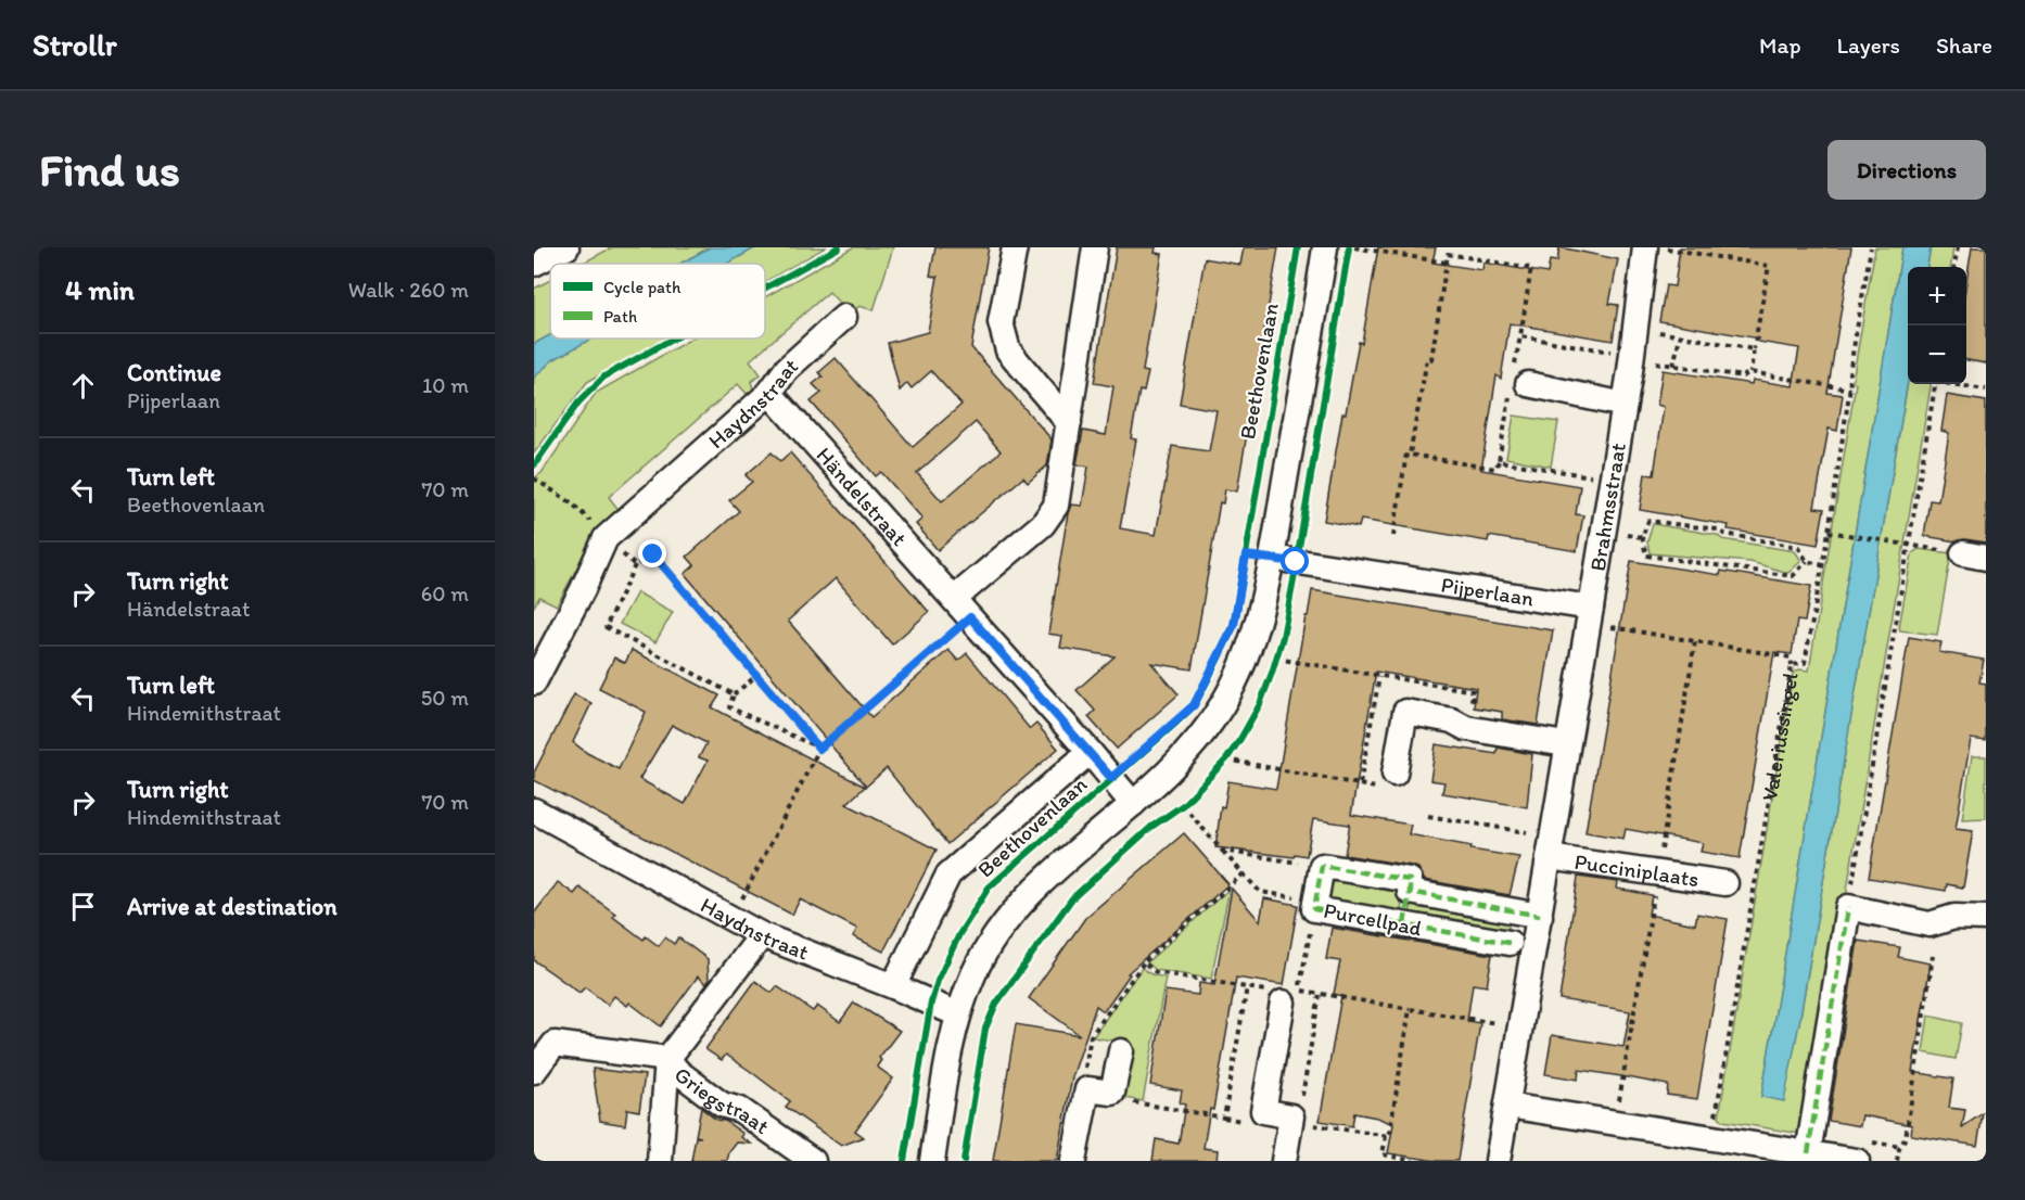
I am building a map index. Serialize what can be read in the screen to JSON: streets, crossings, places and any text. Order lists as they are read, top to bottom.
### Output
{
  "streets": {
    "street": [
      "Beethovenlaan",
      "Haydnstraat",
      "Händelstraat",
      "Brahmsstraat",
      "Pijperlaan",
      "Pucciniplaats",
      "Purcellpad",
      "Griegstraat"
    ],
    "path": ["Valeriussingel"]
  },
  "crossings": [
    ["Beethovenlaan", "Haydnstraat"],
    ["Beethovenlaan", "Händelstraat"],
    ["Beethovenlaan", "Pijperlaan"],
    ["Haydnstraat", "Händelstraat"],
    ["Brahmsstraat", "Pijperlaan"]
  ],
  "legend": ["Cycle path", "Path"],
  "page": {
    "header": "Strollr",
    "nav": ["Map", "Layers", "Share"],
    "buttons": "Directions",
    "title": "Find us",
    "heading": ["4 min", "Walk · 260 m"],
    "map_buttons": ["+", "−"],
    "list": [
      ["Continue", "Pijperlaan", "10 m"],
      ["Turn left", "Beethovenlaan", "70 m"],
      ["Turn right", "Händelstraat", "60 m"],
      ["Turn left", "Hindemithstraat", "50 m"],
      ["Turn right", "Hindemithstraat", "70 m"],
      "Arrive at destination"
    ]
  }
}
